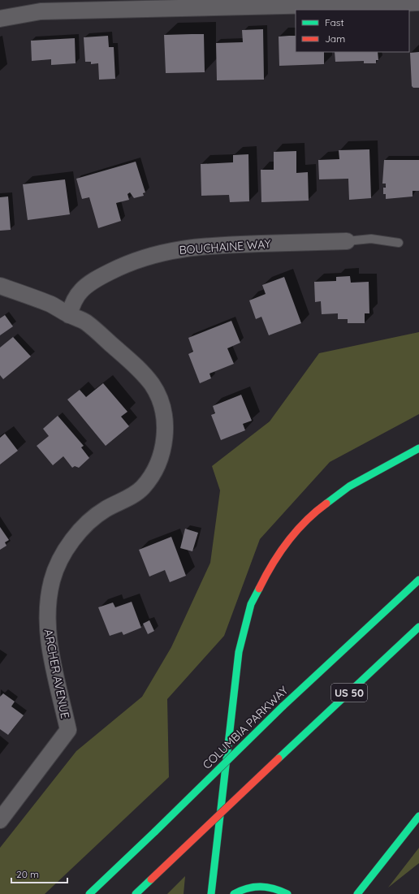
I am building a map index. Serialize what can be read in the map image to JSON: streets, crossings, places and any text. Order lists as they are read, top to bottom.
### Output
{
  "streets": {
    "main road": ["US 50", "COLUMBIA PARKWAY"],
    "street": ["BOUCHAINE WAY", "ARCHER AVENUE"]
  },
  "crossings": [
    ["BOUCHAINE WAY", "ARCHER AVENUE"]
  ],
  "legend": ["Fast", "Jam"],
  "scale_bar": "20 m"
}
